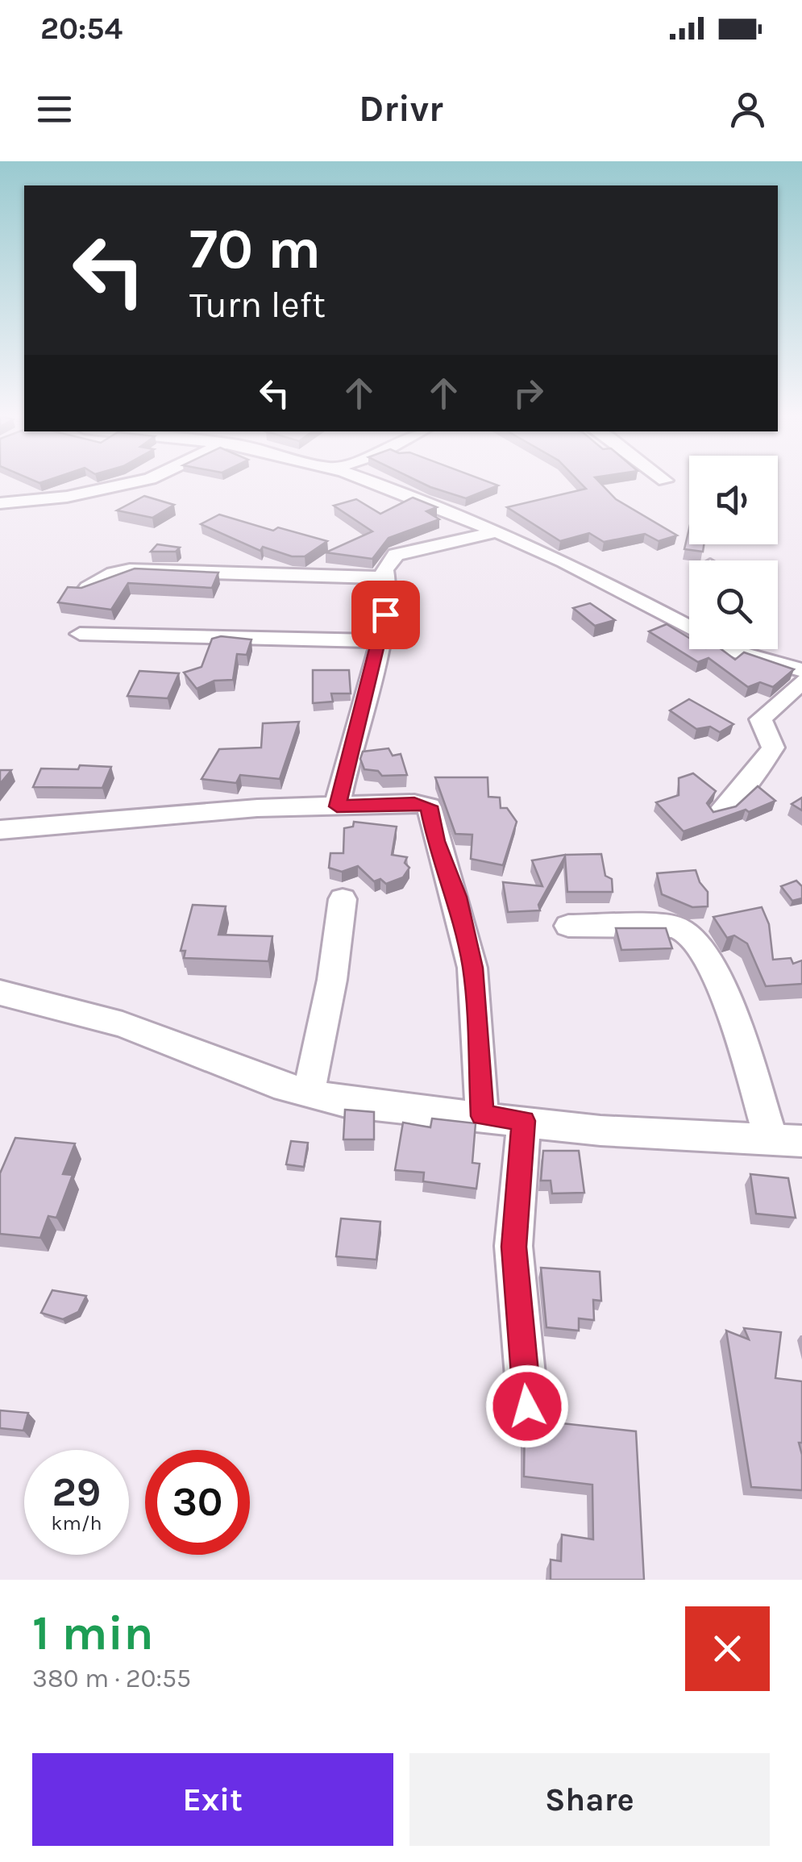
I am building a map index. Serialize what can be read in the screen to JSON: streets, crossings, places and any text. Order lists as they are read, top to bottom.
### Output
{
  "page": {
    "status": "20:54",
    "header": "Drivr",
    "turn": ["70 m", "Turn left"],
    "speed": "29 km/h",
    "limit": "30",
    "heading": ["1 min", "380 m · 20:55"],
    "buttons": ["Exit", "Share"]
  }
}
